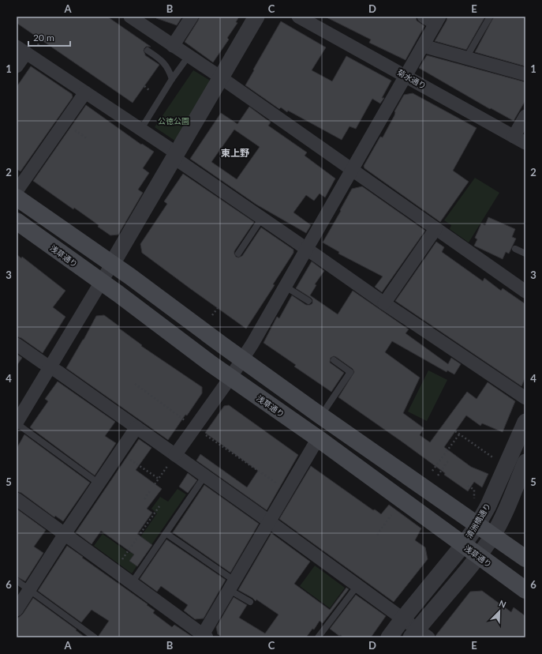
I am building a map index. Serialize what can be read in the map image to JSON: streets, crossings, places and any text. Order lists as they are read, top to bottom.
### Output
{
  "streets": {
    "main road": ["浅草通り"],
    "street": ["菊水通り", "清洲橋通り"]
  },
  "crossings": [
    ["浅草通り", "清洲橋通り"]
  ],
  "districts": ["東上野"],
  "parks": ["公徳公園"],
  "scale_bar": "20 m",
  "north": "top right",
  "grid": {
    "columns": [
      "A",
      "B",
      "C",
      "D",
      "E"
    ],
    "rows": [
      "1",
      "2",
      "3",
      "4",
      "5",
      "6"
    ]
  }
}
